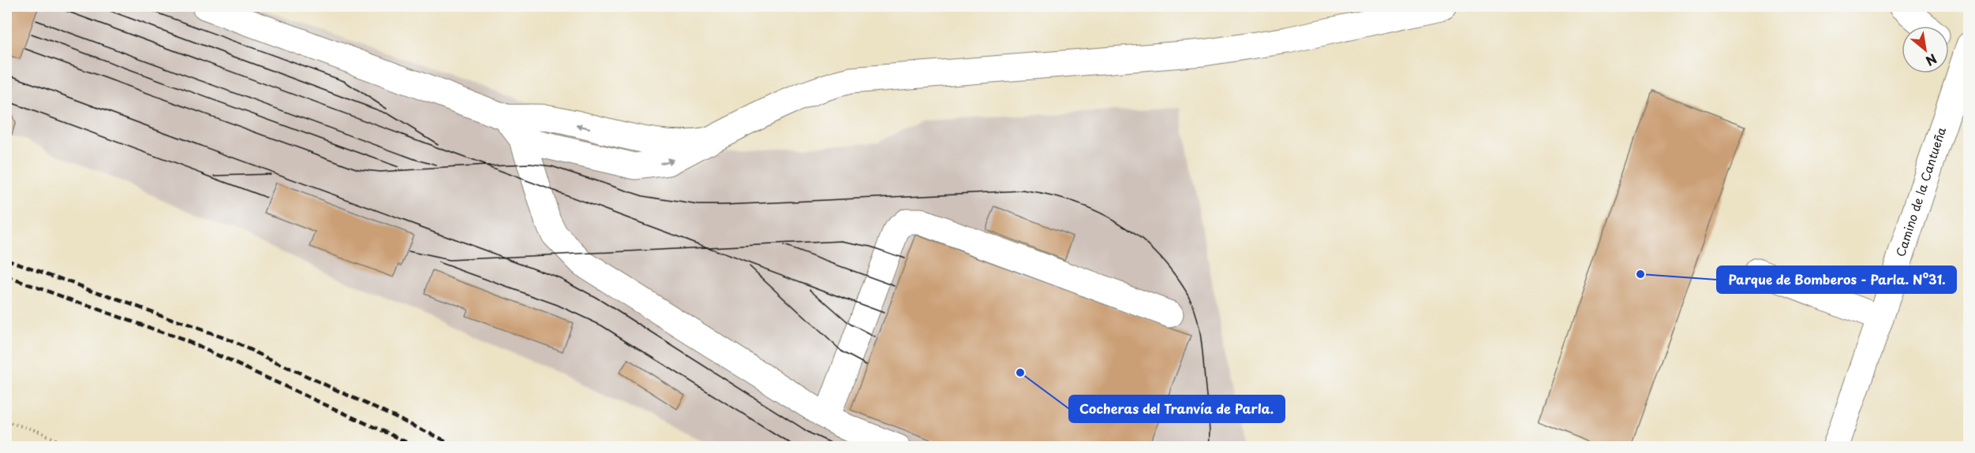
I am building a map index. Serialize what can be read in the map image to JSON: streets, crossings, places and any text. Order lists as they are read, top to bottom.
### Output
{
  "streets": {
    "lane": ["Camino de la Cantueña"]
  },
  "places": ["Parque de Bomberos - Parla. Nº31.", "Cocheras del Tranvía de Parla."],
  "north": "bottom right"
}
